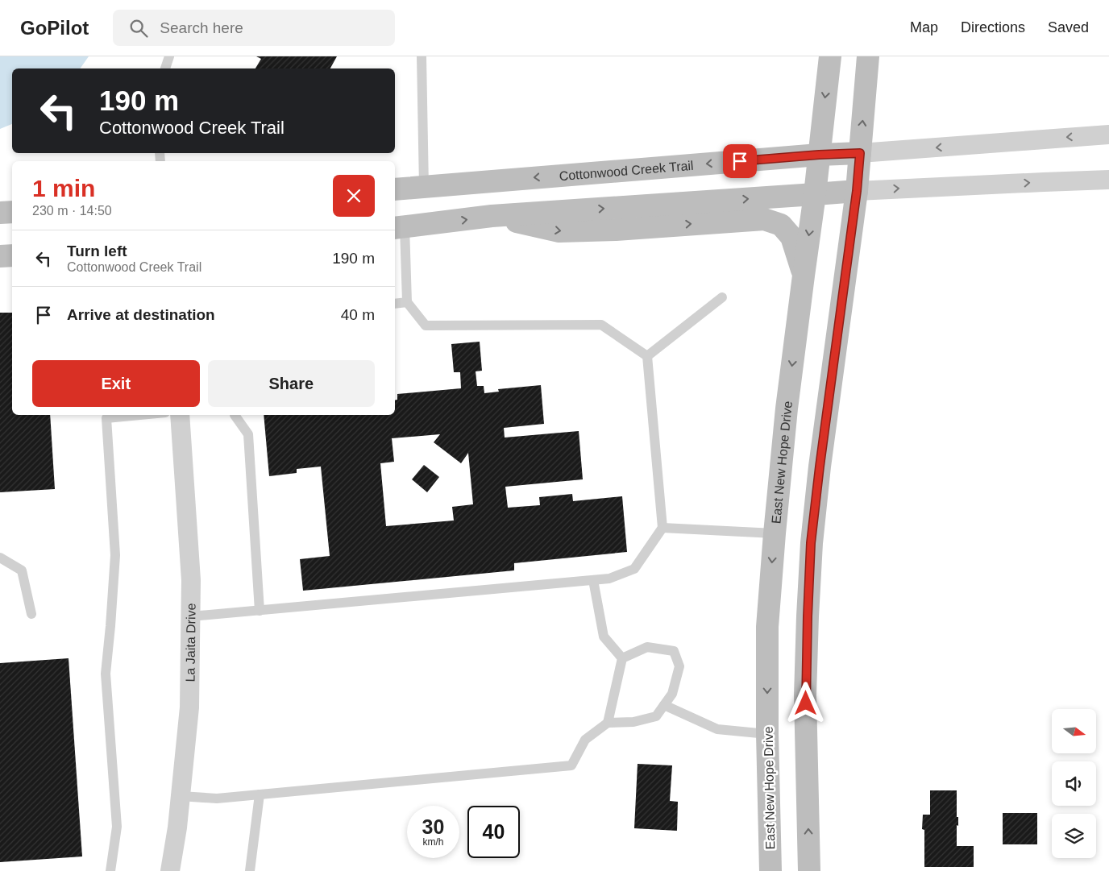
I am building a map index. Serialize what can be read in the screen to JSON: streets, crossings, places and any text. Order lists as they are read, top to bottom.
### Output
{
  "streets": {
    "street": ["Cottonwood Creek Trail", "East New Hope Drive", "La Jaita Drive"]
  },
  "crossings": [
    ["Cottonwood Creek Trail", "East New Hope Drive"]
  ],
  "north": "right",
  "page": {
    "header": "GoPilot",
    "search": "Search here",
    "nav": ["Map", "Directions", "Saved"],
    "turn": ["190 m", "Cottonwood Creek Trail"],
    "heading": ["1 min", "230 m · 14:50"],
    "list": [
      {
        "name": "Turn left",
        "note": "Cottonwood Creek Trail",
        "value": "190 m"
      },
      {
        "name": "Arrive at destination",
        "value": "40 m"
      }
    ],
    "buttons": ["Exit", "Share"],
    "speed": "30 km/h",
    "limit": "40"
  }
}
